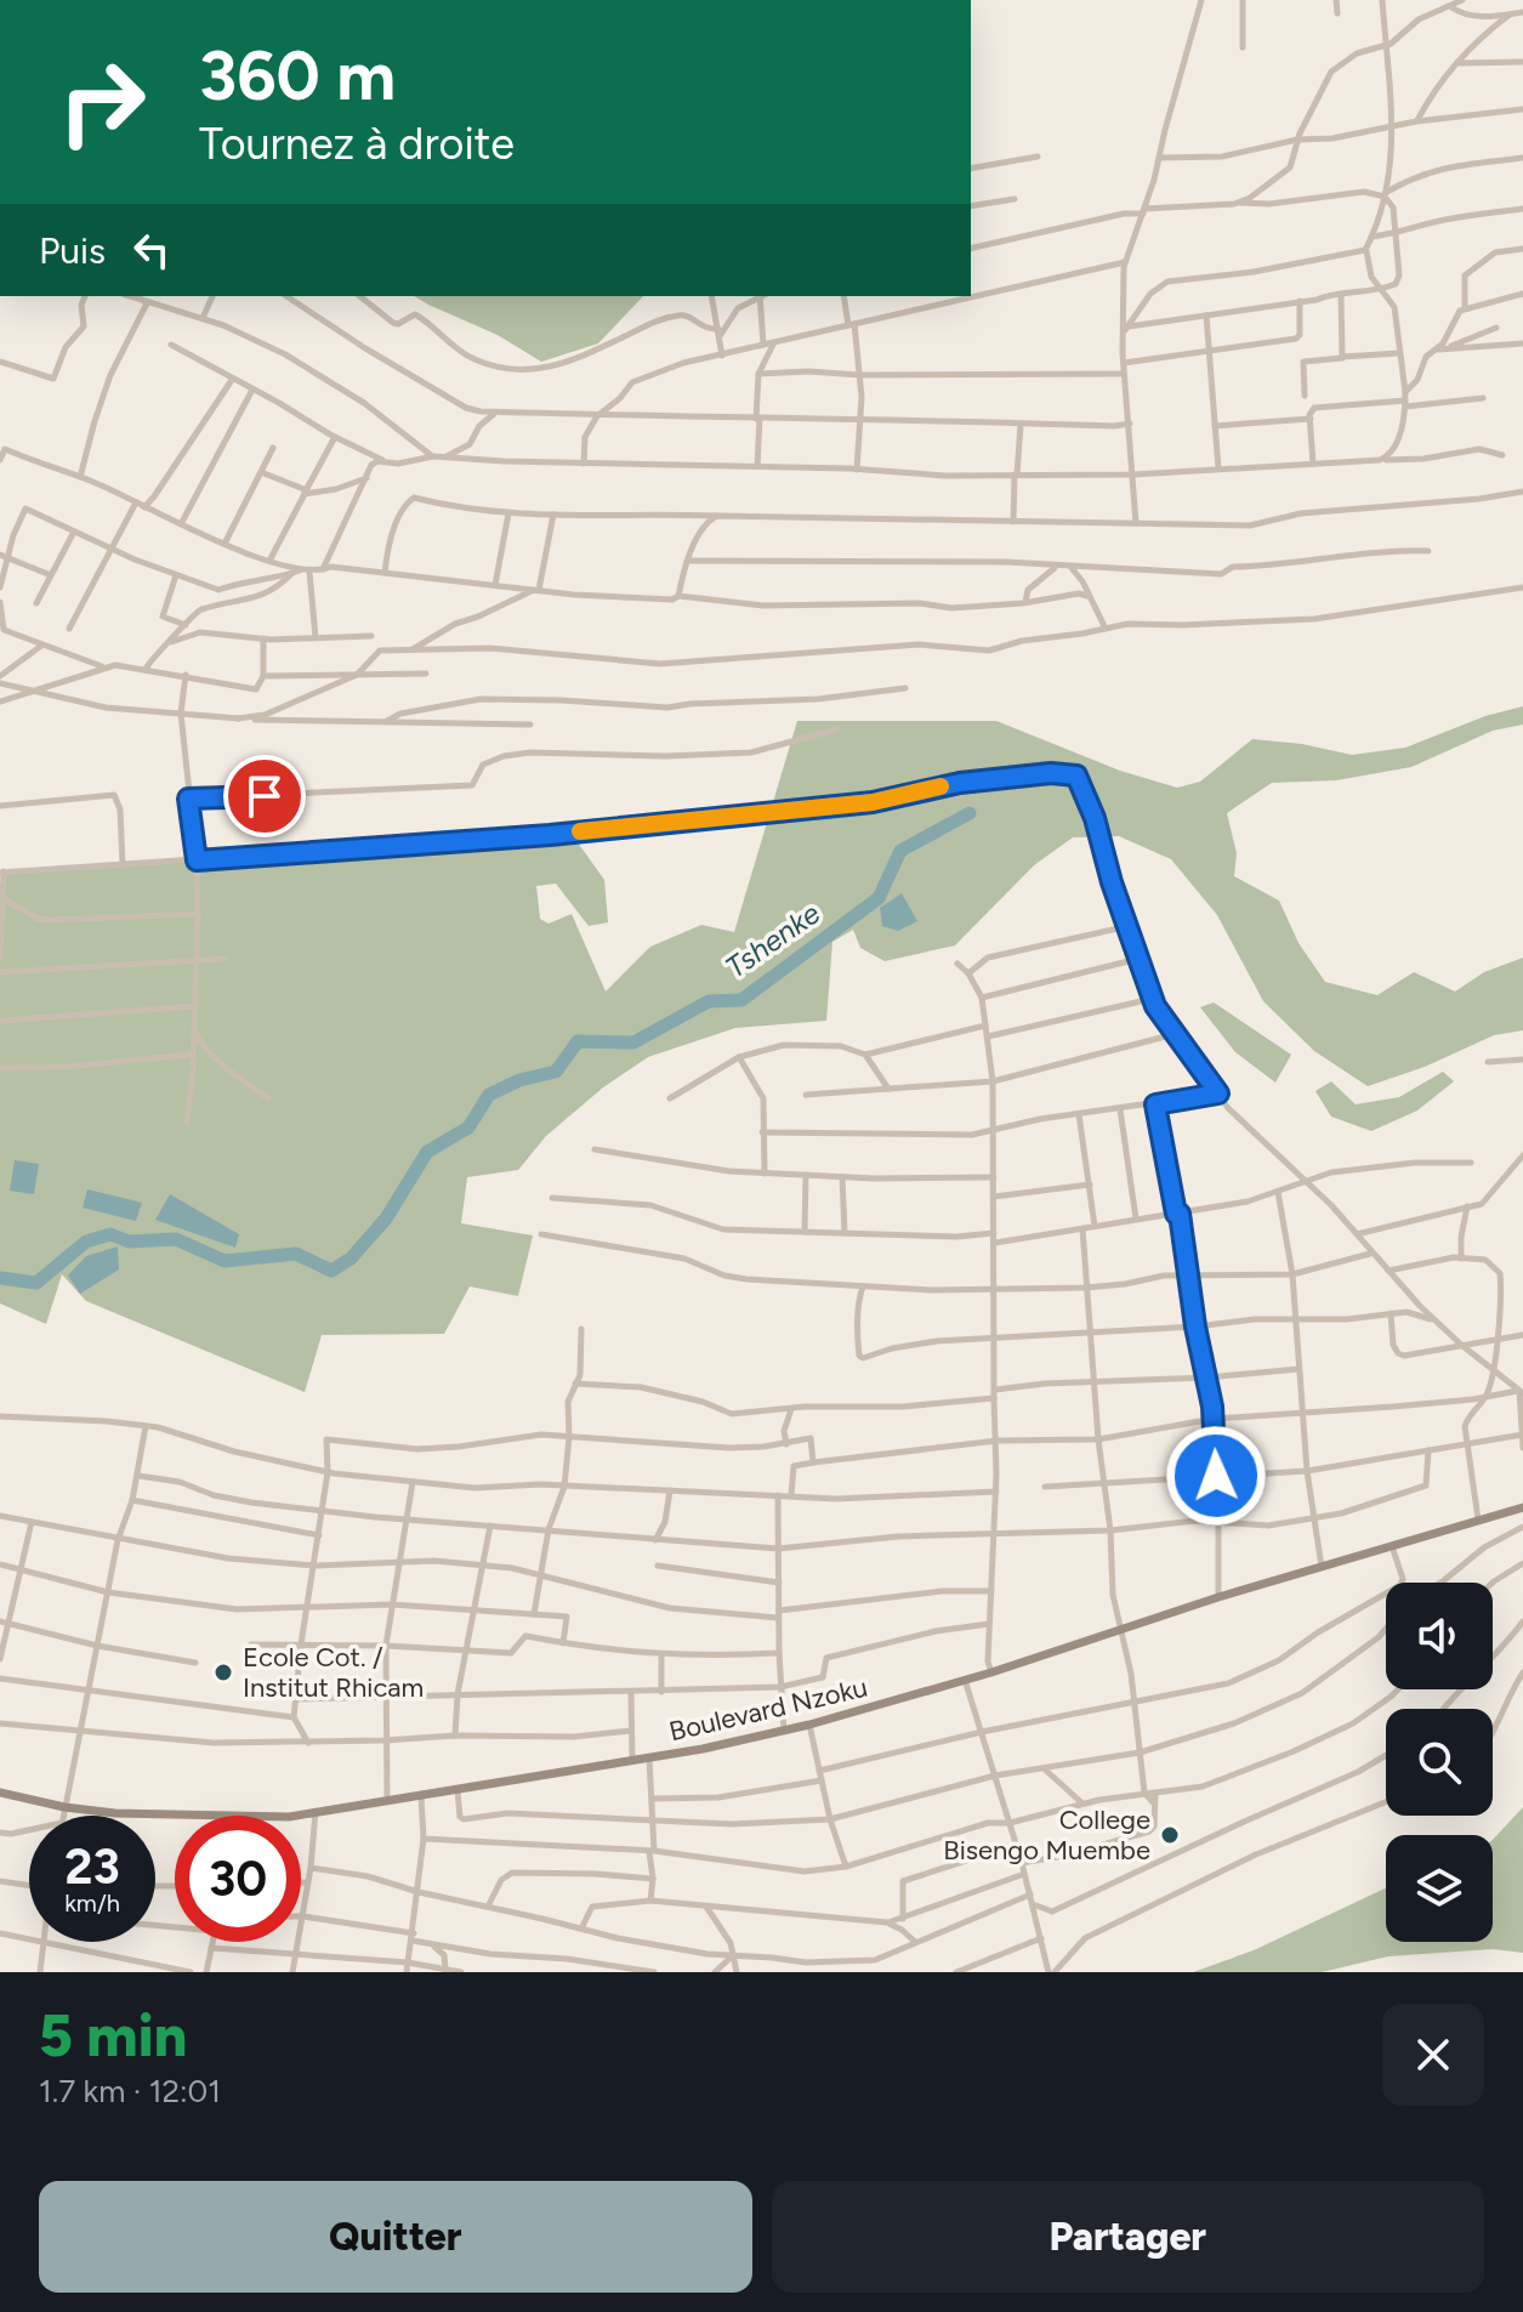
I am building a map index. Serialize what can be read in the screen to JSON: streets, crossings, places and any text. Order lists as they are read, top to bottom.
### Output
{
  "streets": {
    "street": ["Boulevard Nzoku"]
  },
  "water": ["Tshenke"],
  "places": ["Ecole Cot. / Institut Rhicam", "College Bisengo Muembe"],
  "page": {
    "turn": ["360 m", "Tournez à droite"],
    "then": "Puis",
    "speed": "23 km/h",
    "limit": "30",
    "heading": ["5 min", "1.7 km · 12:01"],
    "buttons": ["Quitter", "Partager"]
  }
}
